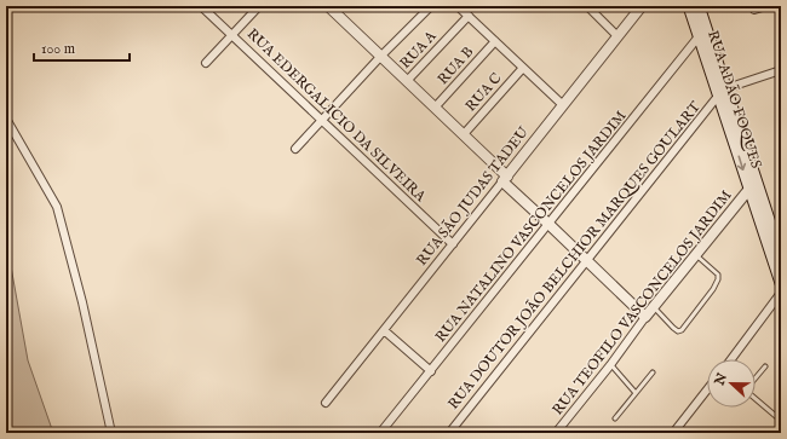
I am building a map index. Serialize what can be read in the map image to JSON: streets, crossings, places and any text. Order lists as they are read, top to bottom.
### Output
{
  "streets": {
    "main road": ["RUA ADÃO FOQUES"],
    "street": [
      "RUA A",
      "RUA B",
      "RUA C",
      "RUA EDERGALICIO DA SILVEIRA",
      "RUA SÃO JUDAS TADEU",
      "RUA NATALINO VASCONCELOS JARDIM",
      "RUA DOUTOR JOÃO BELCHIOR MARQUES GOULART",
      "RUA TEOFILO VASCONCELOS JARDIM"
    ]
  },
  "crossings": [
    ["RUA ADÃO FOQUES", "RUA NATALINO VASCONCELOS JARDIM"],
    ["RUA ADÃO FOQUES", "RUA DOUTOR JOÃO BELCHIOR MARQUES GOULART"],
    ["RUA ADÃO FOQUES", "RUA TEOFILO VASCONCELOS JARDIM"],
    ["RUA EDERGALICIO DA SILVEIRA", "RUA SÃO JUDAS TADEU"]
  ],
  "scale_bar": "100 m",
  "north": "left"
}
